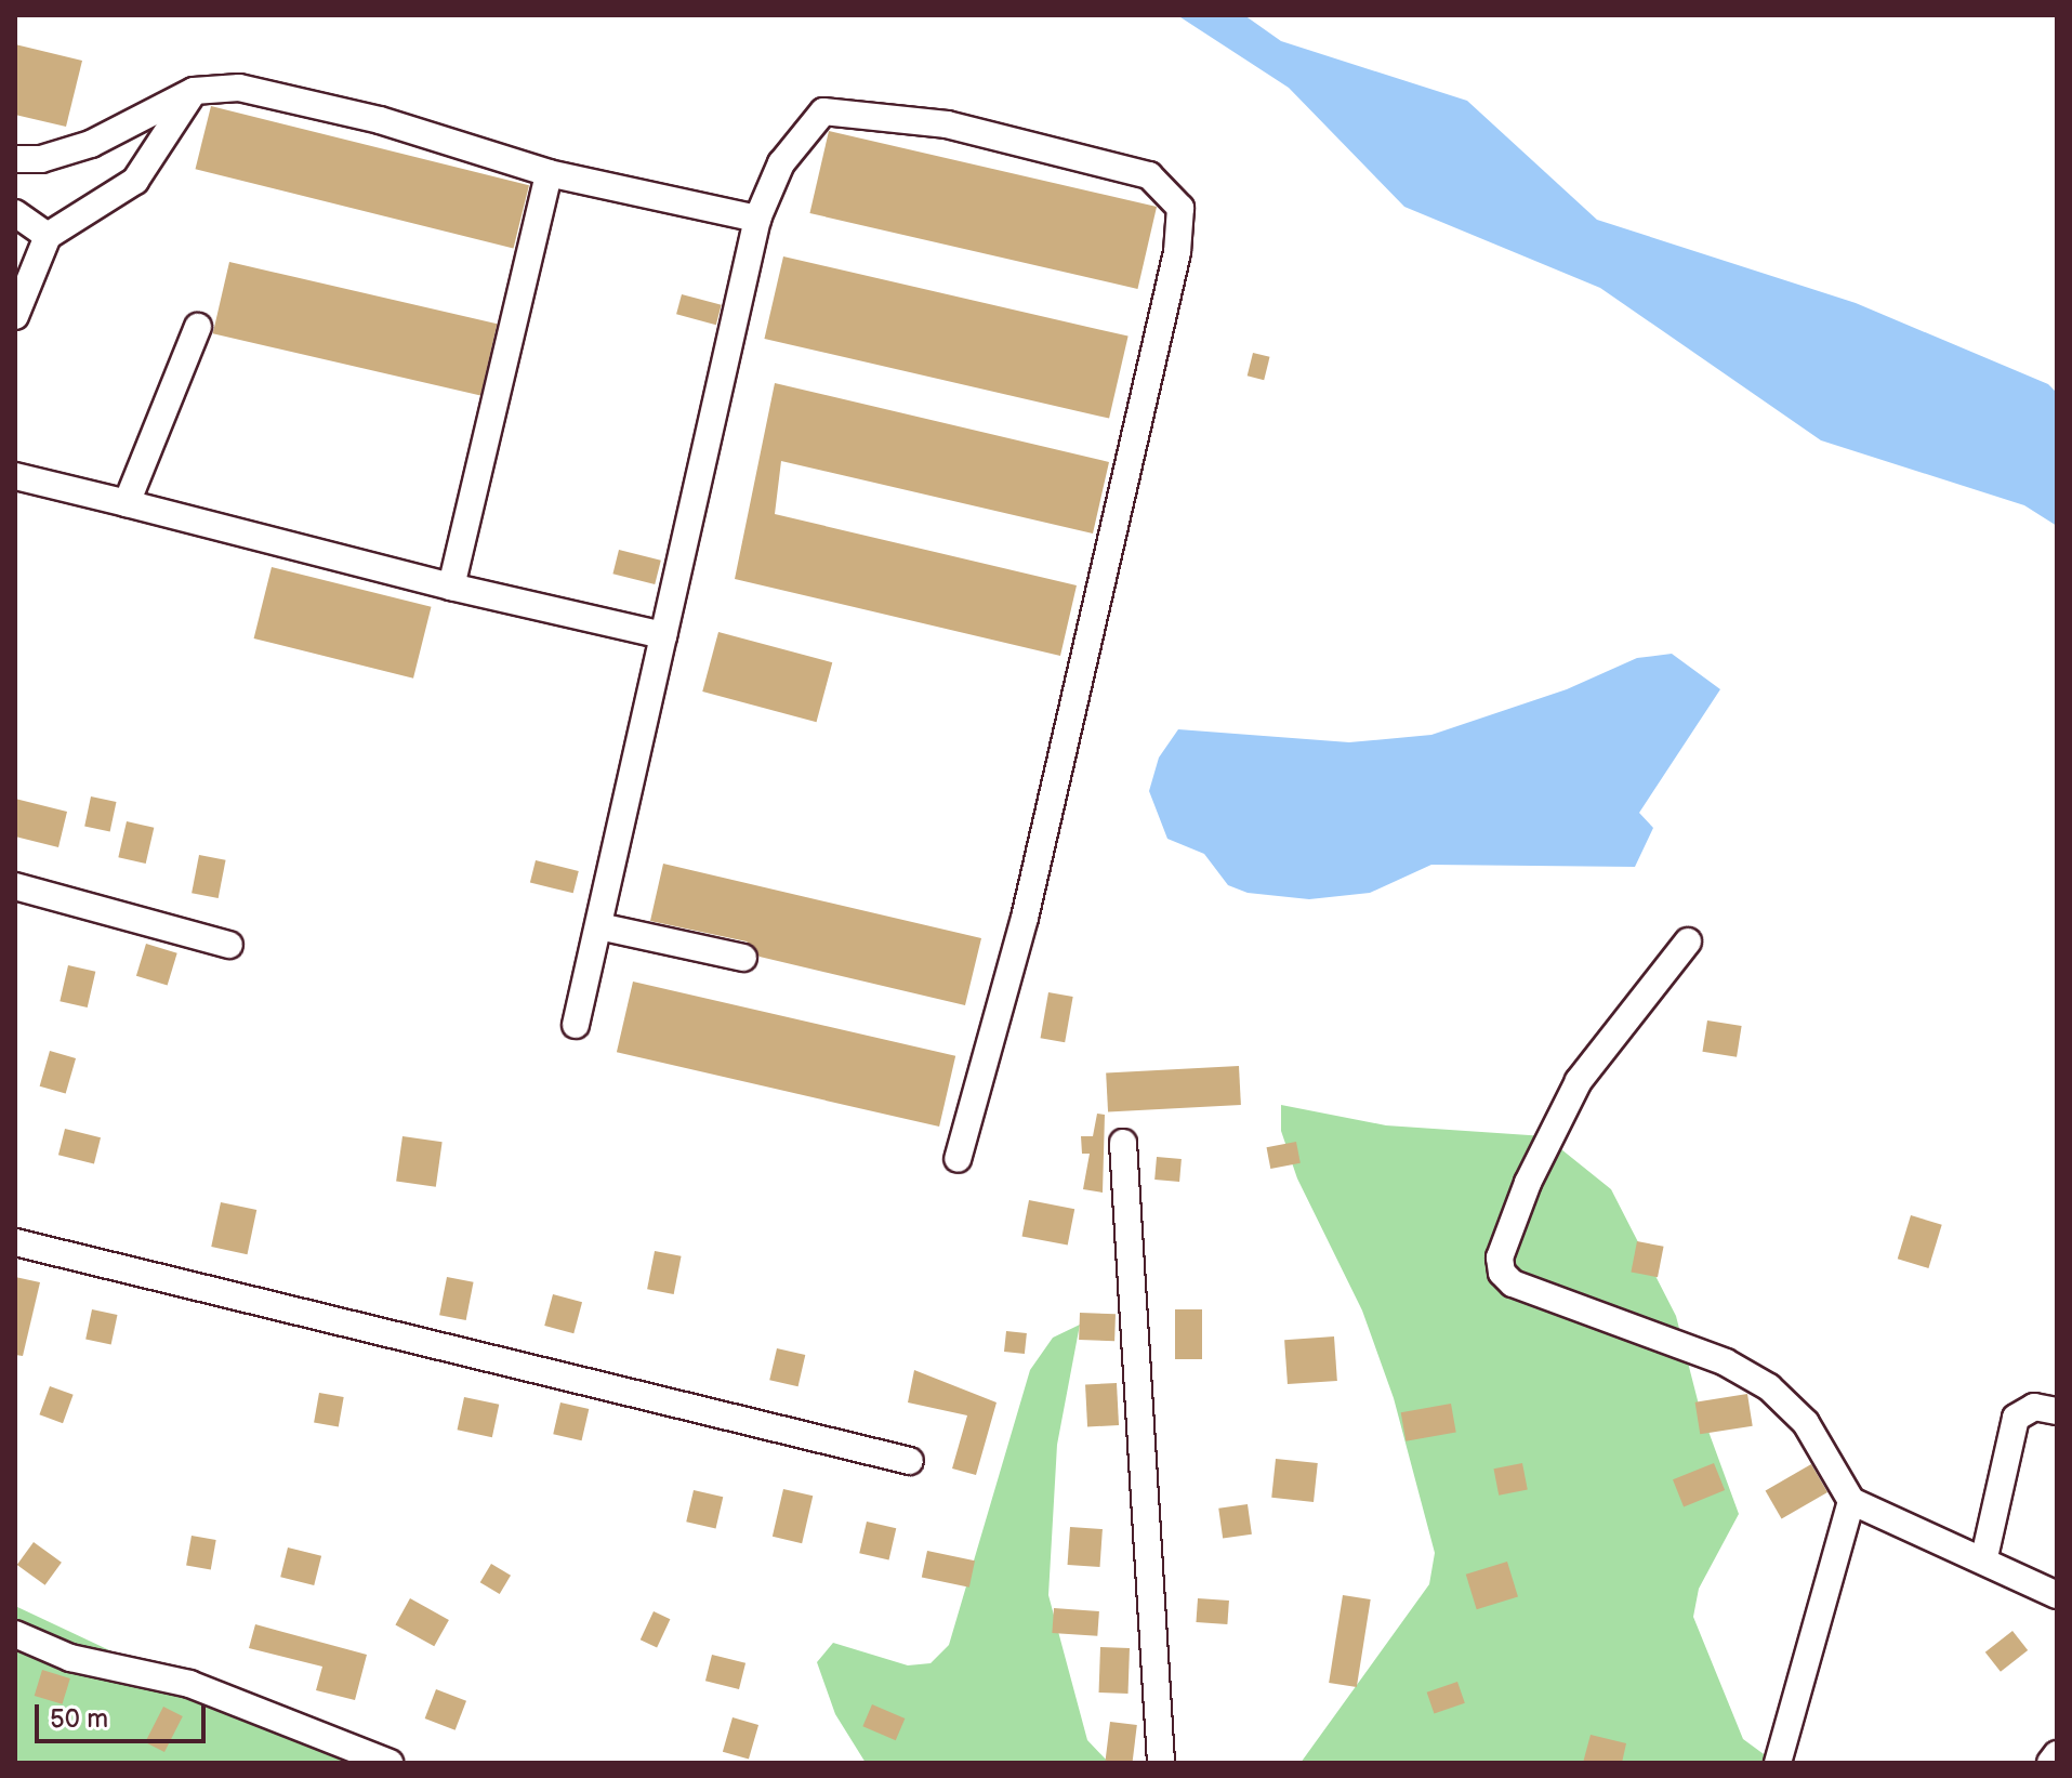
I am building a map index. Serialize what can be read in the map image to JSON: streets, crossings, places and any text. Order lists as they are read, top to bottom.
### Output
{
  "scale_bar": "50 m"
}
